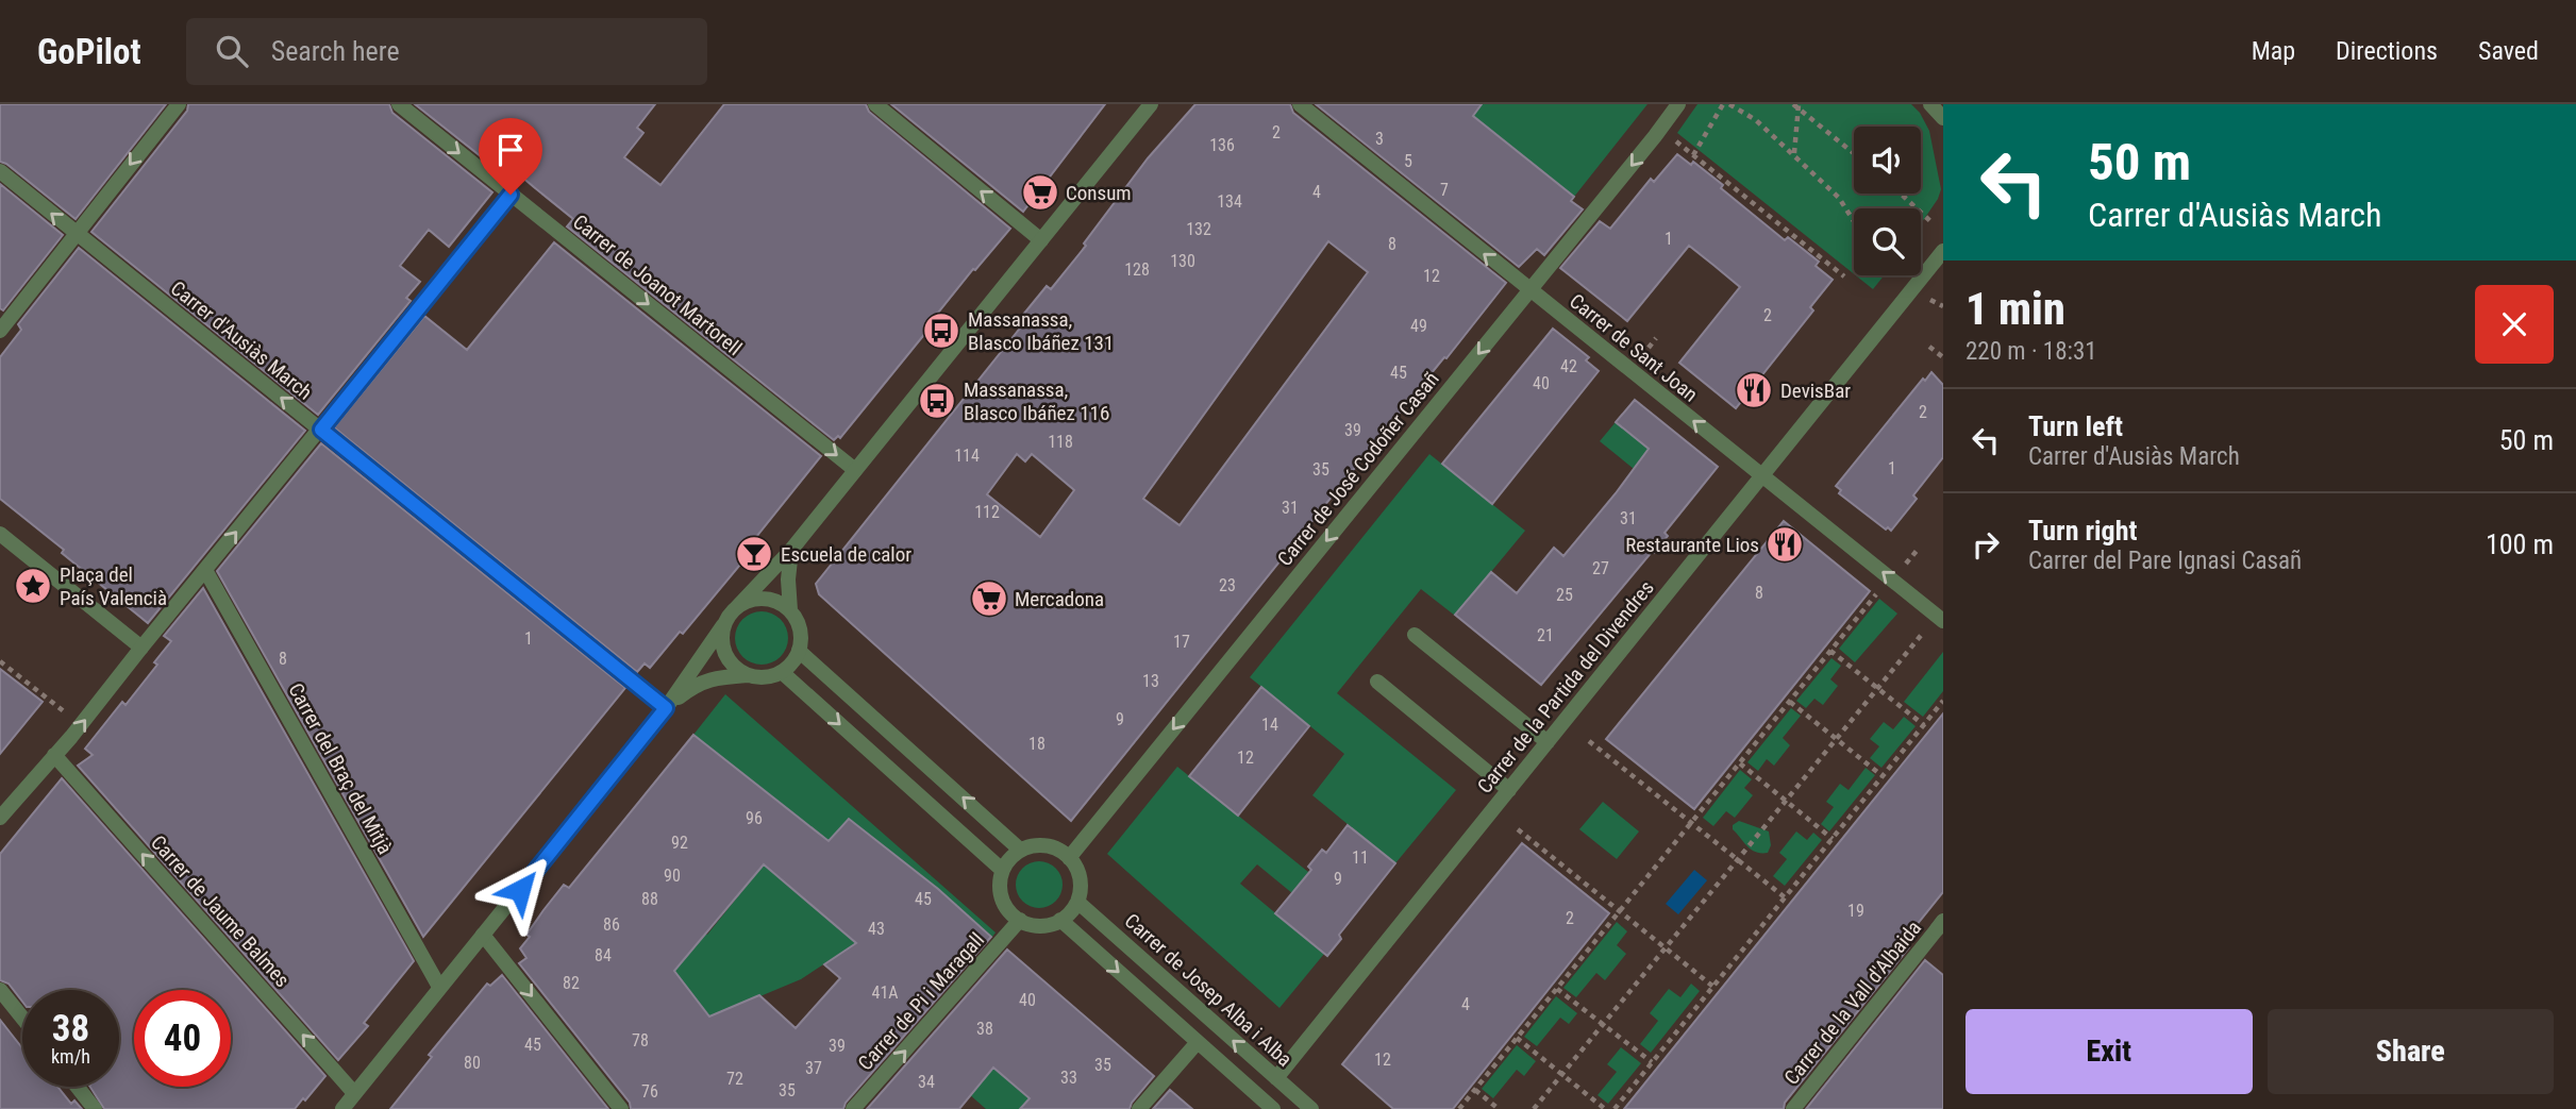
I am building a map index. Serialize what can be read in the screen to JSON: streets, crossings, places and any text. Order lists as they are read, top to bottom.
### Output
{
  "streets": {
    "street": [
      "Carrer de Joanot Martorell",
      "Carrer d'Ausiàs March",
      "Carrer de Sant Joan",
      "Carrer de José Codoñer Casañ",
      "Carrer de la Partida del Divendres",
      "Carrer del Braç del Mitjà",
      "Carrer de Jaume Balmes",
      "Carrer de Josep Alba i Alba",
      "Carrer de Pi i Maragall",
      "Carrer de la Vall d'Albaida"
    ]
  },
  "crossings": [
    ["Carrer de Sant Joan", "Carrer de José Codoñer Casañ"],
    ["Carrer de Sant Joan", "Carrer de la Partida del Divendres"],
    ["Carrer de José Codoñer Casañ", "Carrer de Josep Alba i Alba"],
    ["Carrer de José Codoñer Casañ", "Carrer de Pi i Maragall"],
    ["Carrer de la Partida del Divendres", "Carrer de Josep Alba i Alba"],
    ["Carrer de Josep Alba i Alba", "Carrer de Pi i Maragall"]
  ],
  "one_way": [
    "Carrer de Joanot Martorell",
    "Carrer d'Ausiàs March",
    "Carrer de Sant Joan",
    "Carrer de José Codoñer Casañ",
    "Carrer de Jaume Balmes",
    "Carrer de Pi i Maragall"
  ],
  "places": {
    "supermarket": ["Consum", "Mercadona"],
    "bus stop": ["Massanassa, Blasco Ibáñez 131", "Massanassa, Blasco Ibáñez 116"],
    "restaurant": ["DevisBar", "Restaurante Lios"],
    "bar": ["Escuela de calor"],
    "place": ["Plaça del País Valencià"]
  },
  "house_numbers": [
    "2",
    "3",
    "136",
    "5",
    "7",
    "4",
    "134",
    "132",
    "1",
    "8",
    "130",
    "128",
    "12",
    "2",
    "49",
    "42",
    "45",
    "40",
    "2",
    "39",
    "118",
    "114",
    "1",
    "35",
    "31",
    "112",
    "31",
    "27",
    "23",
    "8",
    "25",
    "21",
    "1",
    "17",
    "8",
    "13",
    "9",
    "14",
    "18",
    "12",
    "96",
    "92",
    "11",
    "90",
    "9",
    "88",
    "45",
    "19",
    "2",
    "86",
    "43",
    "84",
    "82",
    "41A",
    "40",
    "4",
    "38",
    "78",
    "45",
    "39",
    "12",
    "80",
    "35",
    "37",
    "33",
    "72",
    "34",
    "35",
    "76"
  ],
  "page": {
    "header": "GoPilot",
    "search": "Search here",
    "nav": ["Map", "Directions", "Saved"],
    "turn": ["50 m", "Carrer d'Ausiàs March"],
    "heading": ["1 min", "220 m · 18:31"],
    "list": [
      {
        "name": "Turn left",
        "note": "Carrer d'Ausiàs March",
        "value": "50 m"
      },
      {
        "name": "Turn right",
        "note": "Carrer del Pare Ignasi Casañ",
        "value": "100 m"
      }
    ],
    "speed": "38 km/h",
    "limit": "40",
    "buttons": ["Exit", "Share"]
  }
}
